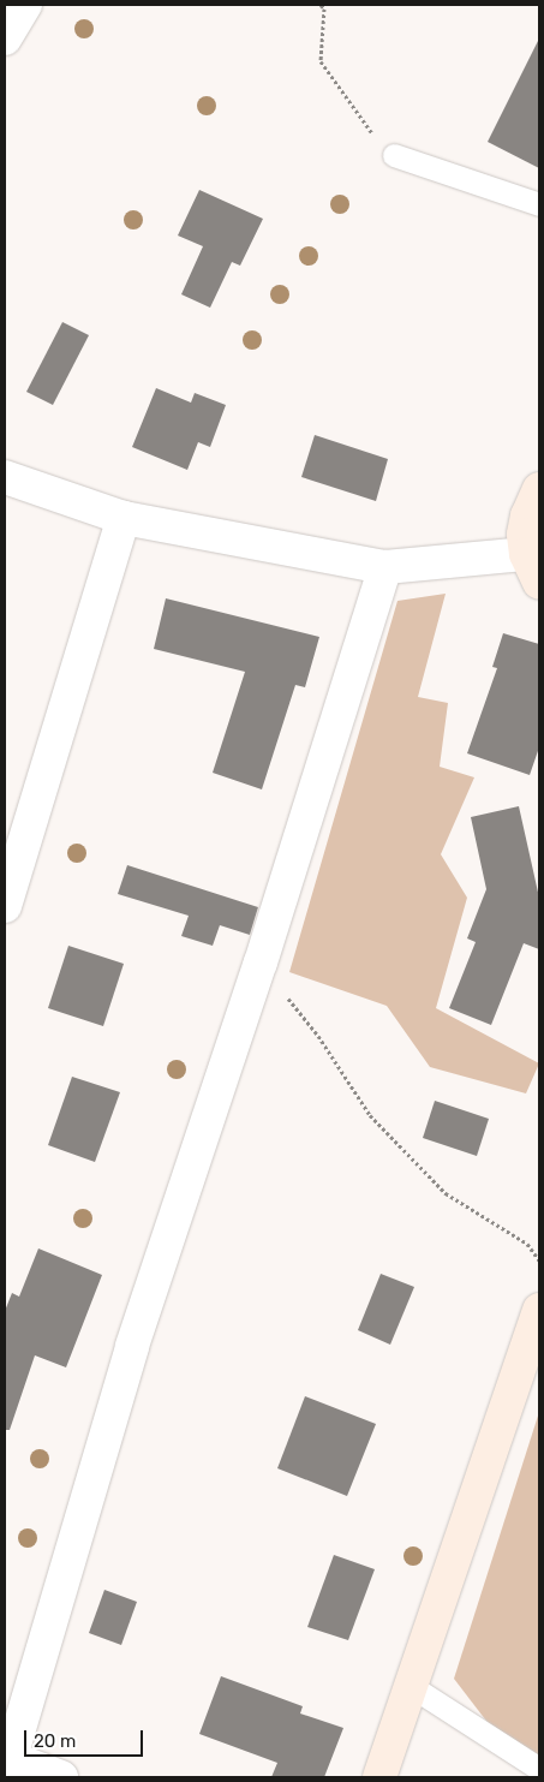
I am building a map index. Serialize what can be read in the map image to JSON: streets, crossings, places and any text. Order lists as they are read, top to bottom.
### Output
{
  "scale_bar": "20 m"
}
